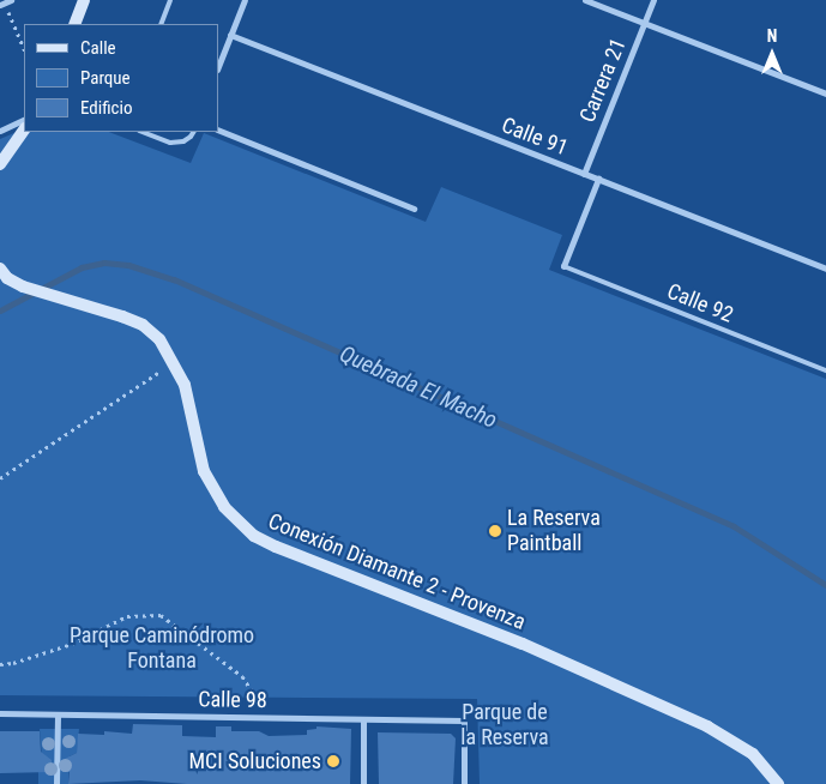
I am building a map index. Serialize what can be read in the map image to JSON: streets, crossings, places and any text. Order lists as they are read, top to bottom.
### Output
{
  "streets": {
    "street": [
      "Carrera 21",
      "Calle 91",
      "Conexión Diamante 2 - Provenza",
      "Calle 98"
    ],
    "lane": ["Calle 92"]
  },
  "crossings": [
    ["Carrera 21", "Calle 91"]
  ],
  "water": ["Quebrada El Macho"],
  "parks": ["Parque Caminódromo Fontana", "Parque de la Reserva"],
  "places": ["La Reserva Paintball", "MCI Soluciones"],
  "legend": ["Calle", "Parque", "Edificio"],
  "north": "top"
}
